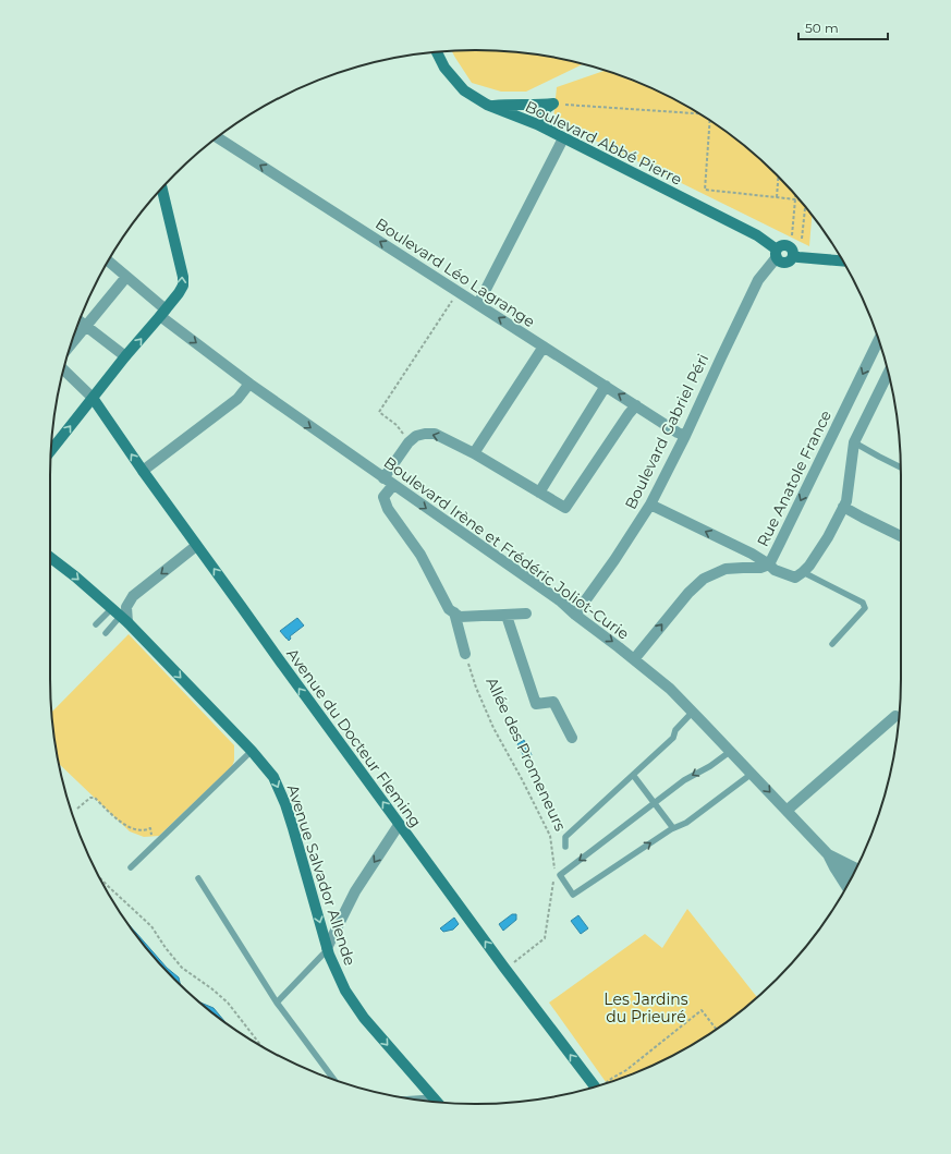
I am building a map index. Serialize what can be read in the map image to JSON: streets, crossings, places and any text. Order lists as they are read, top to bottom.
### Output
{
  "streets": {
    "main road": ["Boulevard Abbé Pierre", "Avenue du Docteur Fleming", "Avenue Salvador Allende"],
    "street": [
      "Boulevard Léo Lagrange",
      "Boulevard Gabriel Péri",
      "Rue Anatole France",
      "Boulevard Irène et Frédéric Joliot-Curie"
    ],
    "path": ["Allée des Promeneurs"]
  },
  "crossings": [
    ["Boulevard Abbé Pierre", "Boulevard Gabriel Péri"],
    ["Boulevard Léo Lagrange", "Boulevard Gabriel Péri"],
    ["Boulevard Gabriel Péri", "Rue Anatole France"],
    ["Boulevard Gabriel Péri", "Boulevard Irène et Frédéric Joliot-Curie"]
  ],
  "one_way": [
    "Boulevard Léo Lagrange",
    "Boulevard Irène et Frédéric Joliot-Curie",
    "Avenue du Docteur Fleming",
    "Avenue Salvador Allende"
  ],
  "parks": ["Les Jardins du Prieuré"],
  "scale_bar": "50 m"
}
